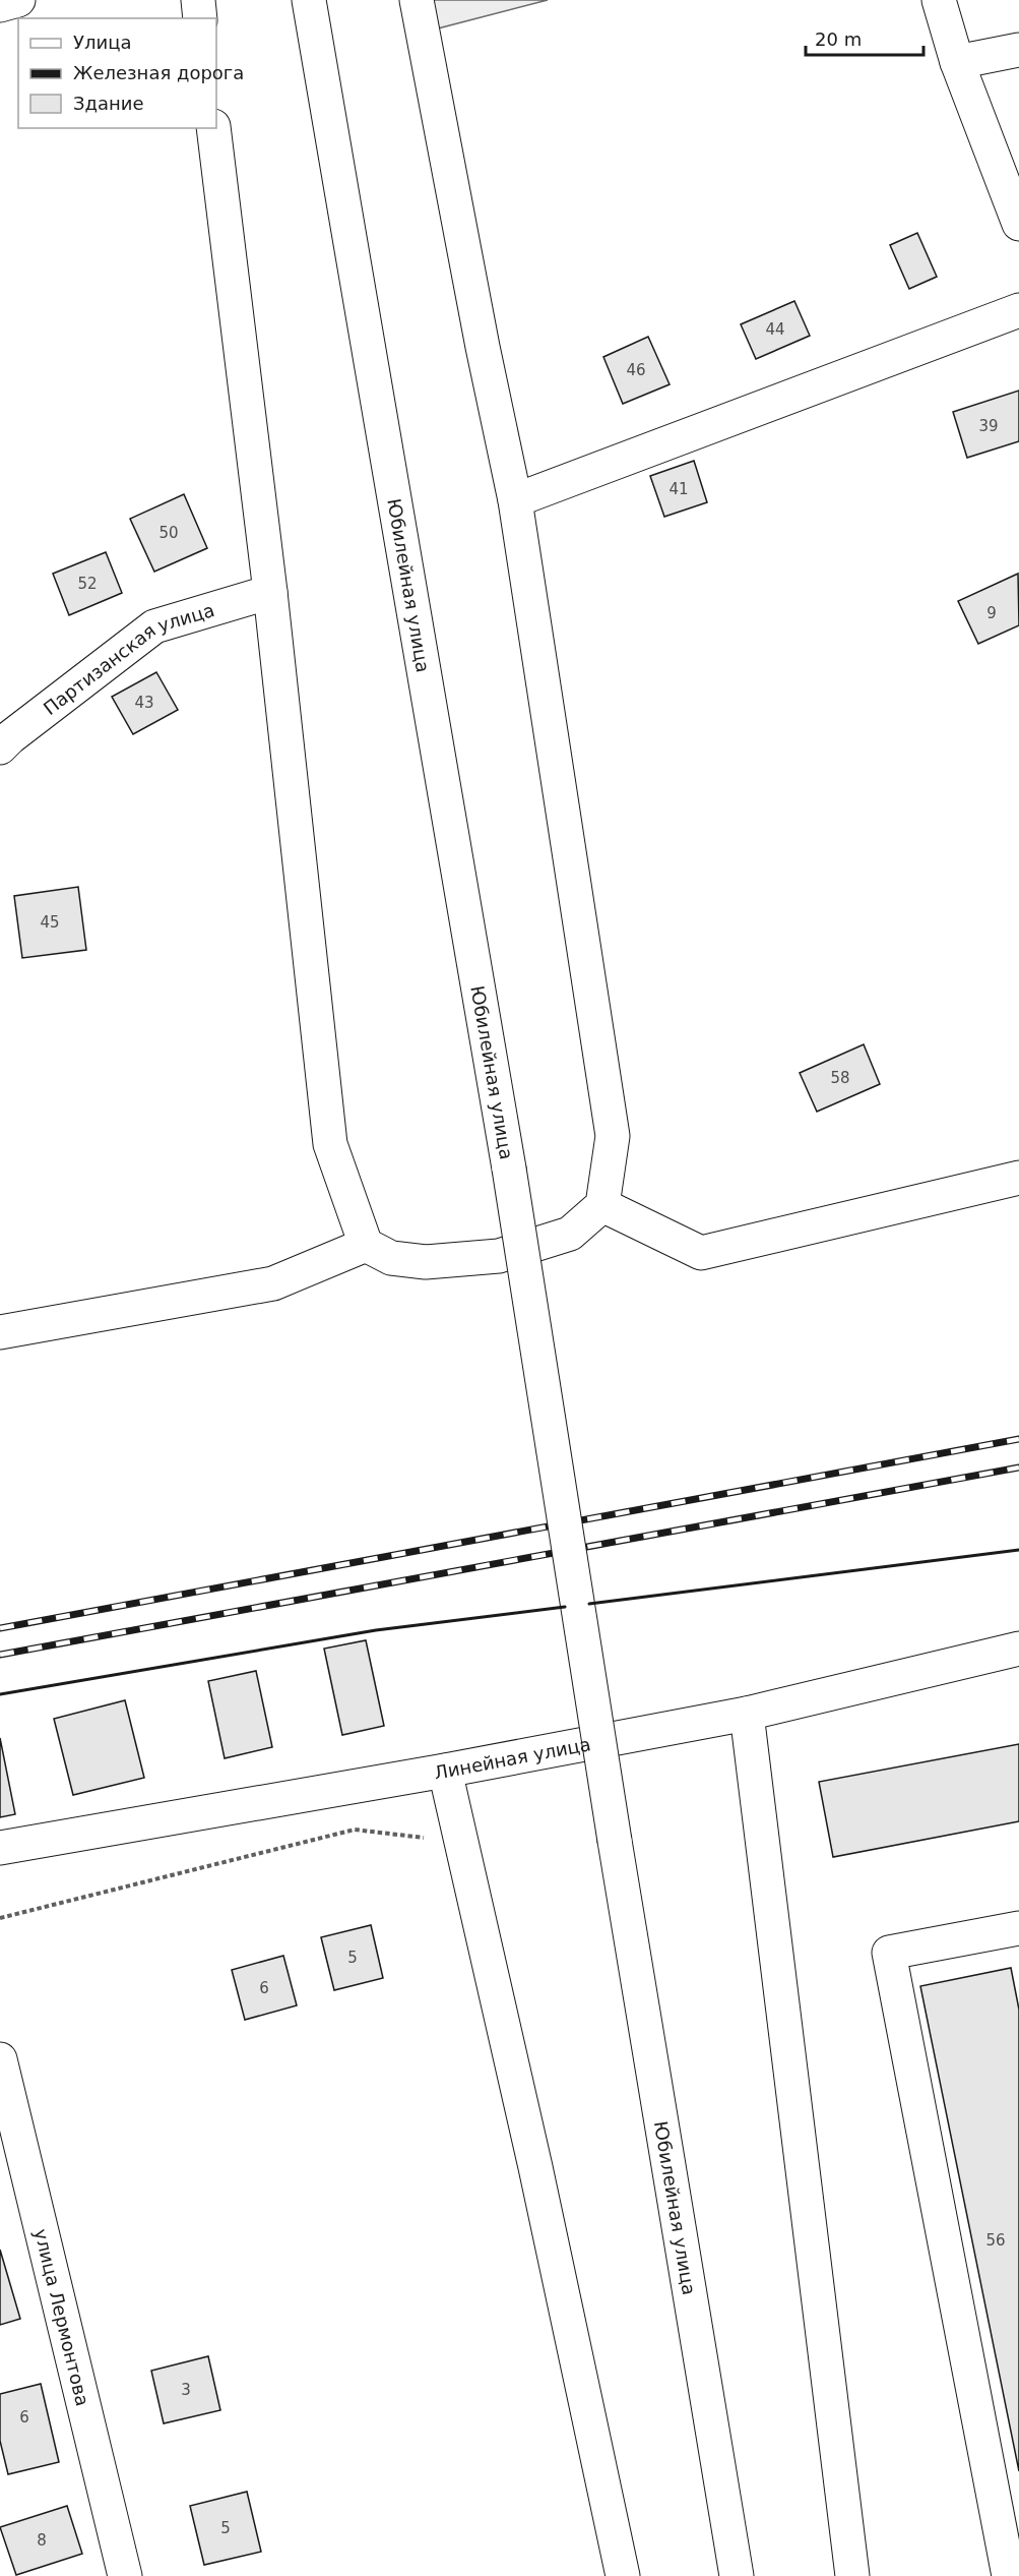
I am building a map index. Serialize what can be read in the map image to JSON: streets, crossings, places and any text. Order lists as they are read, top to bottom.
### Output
{
  "streets": {
    "main road": [
      "Юбилейная улица",
      "Партизанская улица",
      "Линейная улица",
      "улица Лермонтова"
    ]
  },
  "house_numbers": [
    "44",
    "46",
    "39",
    "41",
    "50",
    "52",
    "9",
    "43",
    "45",
    "58",
    "5",
    "6",
    "56",
    "3",
    "6",
    "5",
    "8"
  ],
  "legend": ["Улица", "Железная дорога", "Здание"],
  "scale_bar": "20 m"
}
